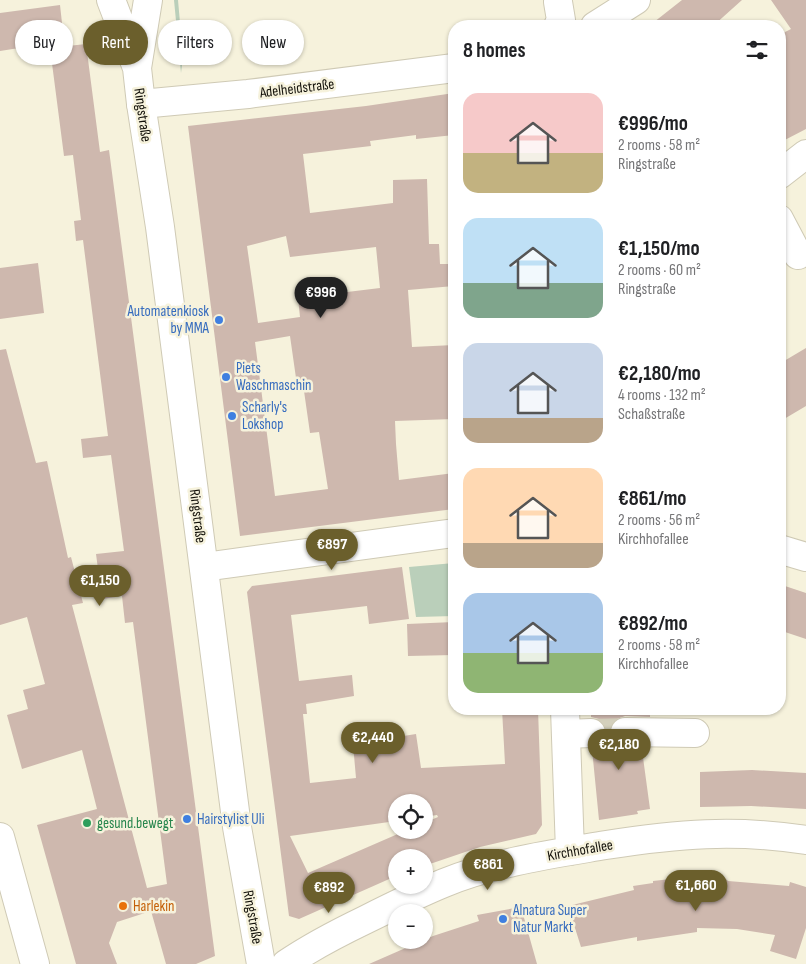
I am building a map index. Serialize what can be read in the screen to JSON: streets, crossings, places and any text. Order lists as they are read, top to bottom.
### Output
{
  "streets": {
    "street": ["Adelheidstraße", "Ringstraße", "Kirchhofallee"]
  },
  "crossings": [
    ["Adelheidstraße", "Ringstraße"]
  ],
  "places": [
    "Automatenkiosk by MMA",
    "Piets Waschmaschin",
    "Scharly's Lokshop",
    "Hairstylist Uli",
    "gesund.bewegt",
    "Harlekin",
    "Alnatura Super Natur Markt"
  ],
  "page": {
    "chip": [
      "Buy",
      "Rent",
      "Filters",
      "New"
    ],
    "heading": "8 homes",
    "list": [
      {
        "name": "€996/mo",
        "note": "2 rooms · 58 m² · Ringstraße"
      },
      {
        "name": "€1,150/mo",
        "note": "2 rooms · 60 m² · Ringstraße"
      },
      {
        "name": "€2,180/mo",
        "note": "4 rooms · 132 m² · Schaßstraße"
      },
      {
        "name": "€861/mo",
        "note": "2 rooms · 56 m² · Kirchhofallee"
      },
      {
        "name": "€892/mo",
        "note": "2 rooms · 58 m² · Kirchhofallee"
      }
    ],
    "price": [
      "€996",
      "€897",
      "€1,150",
      "€2,440",
      "€2,180",
      "€861",
      "€1,660",
      "€892"
    ],
    "map_buttons": ["+", "−"]
  }
}
